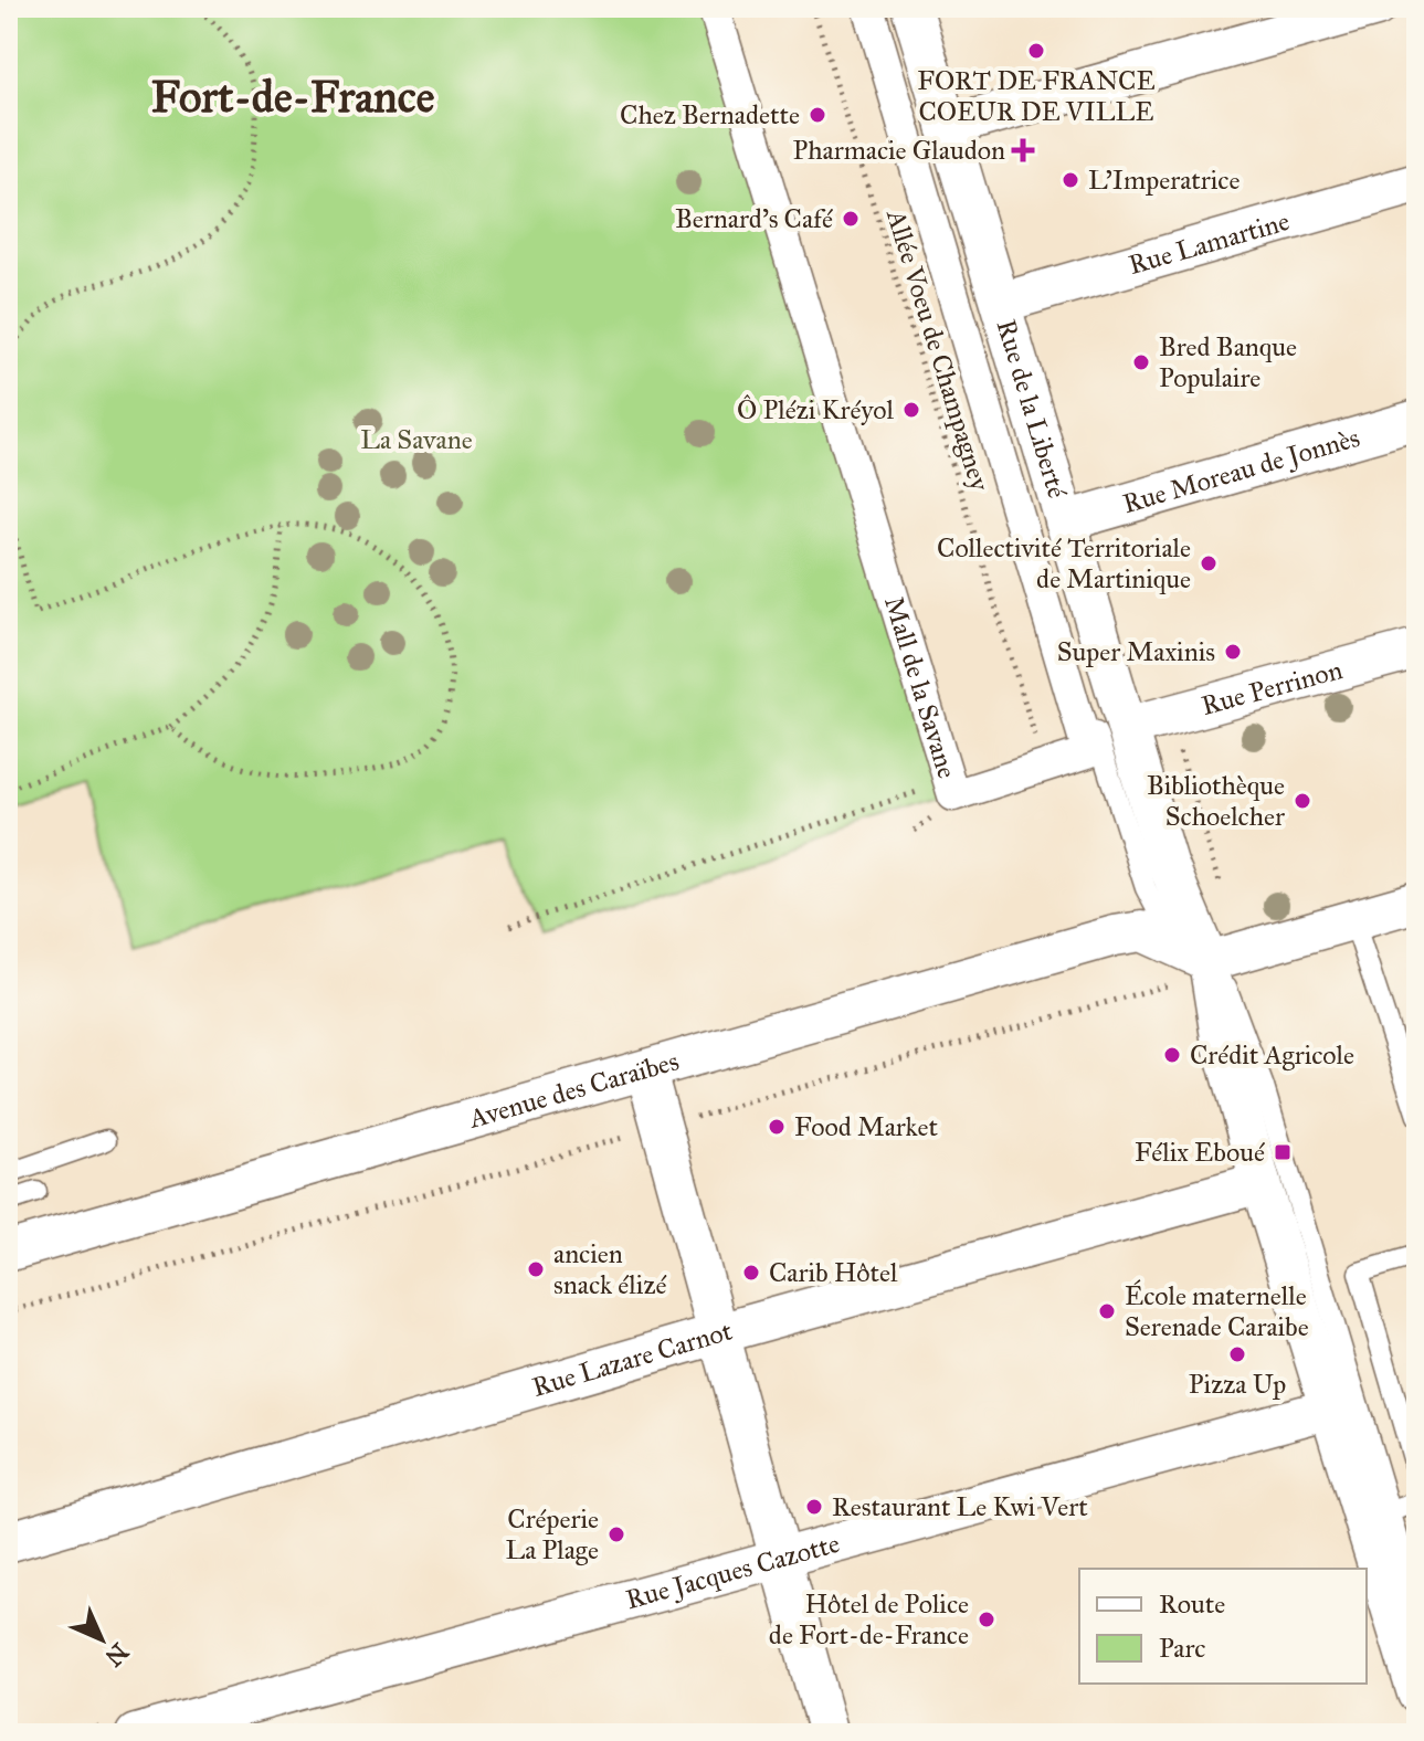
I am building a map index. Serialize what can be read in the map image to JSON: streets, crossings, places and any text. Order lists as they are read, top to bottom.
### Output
{
  "streets": {
    "street": [
      "Rue Lamartine",
      "Rue de la Liberté",
      "Rue Moreau de Jonnès",
      "Rue Perrinon",
      "Mall de la Savane",
      "Avenue des Caraïbes",
      "Rue Lazare Carnot",
      "Rue Jacques Cazotte"
    ],
    "path": ["Allée Voeu de Champagney"]
  },
  "crossings": [
    ["Rue Lamartine", "Rue de la Liberté"],
    ["Rue de la Liberté", "Rue Moreau de Jonnès"],
    ["Rue de la Liberté", "Rue Perrinon"],
    ["Rue de la Liberté", "Avenue des Caraïbes"]
  ],
  "districts": ["Fort-de-France"],
  "parks": ["La Savane"],
  "places": {
    "other": [
      "FORT DE FRANCE COEUR DE VILLE",
      "Chez Bernadette",
      "L'Imperatrice",
      "Bernard's Café",
      "Bred Banque Populaire",
      "Ô Plézi Kréyol",
      "Collectivité Territoriale de Martinique",
      "Super Maxinis",
      "Bibliothèque Schoelcher",
      "Crédit Agricole",
      "Food Market",
      "ancien snack élizé",
      "Carib Hôtel",
      "École maternelle Serenade Caraibe",
      "Pizza Up",
      "Restaurant Le Kwi Vert",
      "Créperie La Plage",
      "Hôtel de Police de Fort-de-France"
    ],
    "health": ["Pharmacie Glaudon"],
    "transit": ["Félix Eboué"]
  },
  "legend": ["Route", "Parc"],
  "north": "bottom right"
}
